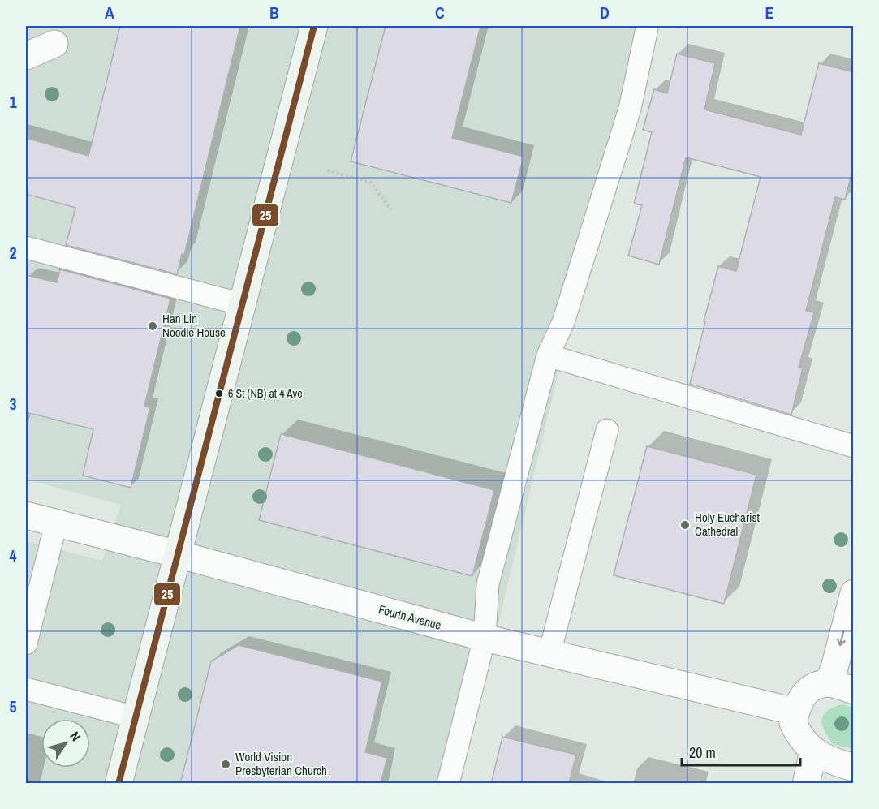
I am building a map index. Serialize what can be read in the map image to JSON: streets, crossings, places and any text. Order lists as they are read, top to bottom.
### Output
{
  "streets": {
    "street": ["Fourth Avenue"]
  },
  "places": [
    "Han Lin Noodle House",
    "6 St (NB) at 4 Ave",
    "Holy Eucharist Cathedral",
    "World Vision Presbyterian Church"
  ],
  "lines": ["transit line 25"],
  "scale_bar": "20 m",
  "north": "top right",
  "grid": {
    "columns": [
      "A",
      "B",
      "C",
      "D",
      "E"
    ],
    "rows": [
      "1",
      "2",
      "3",
      "4",
      "5"
    ]
  }
}
